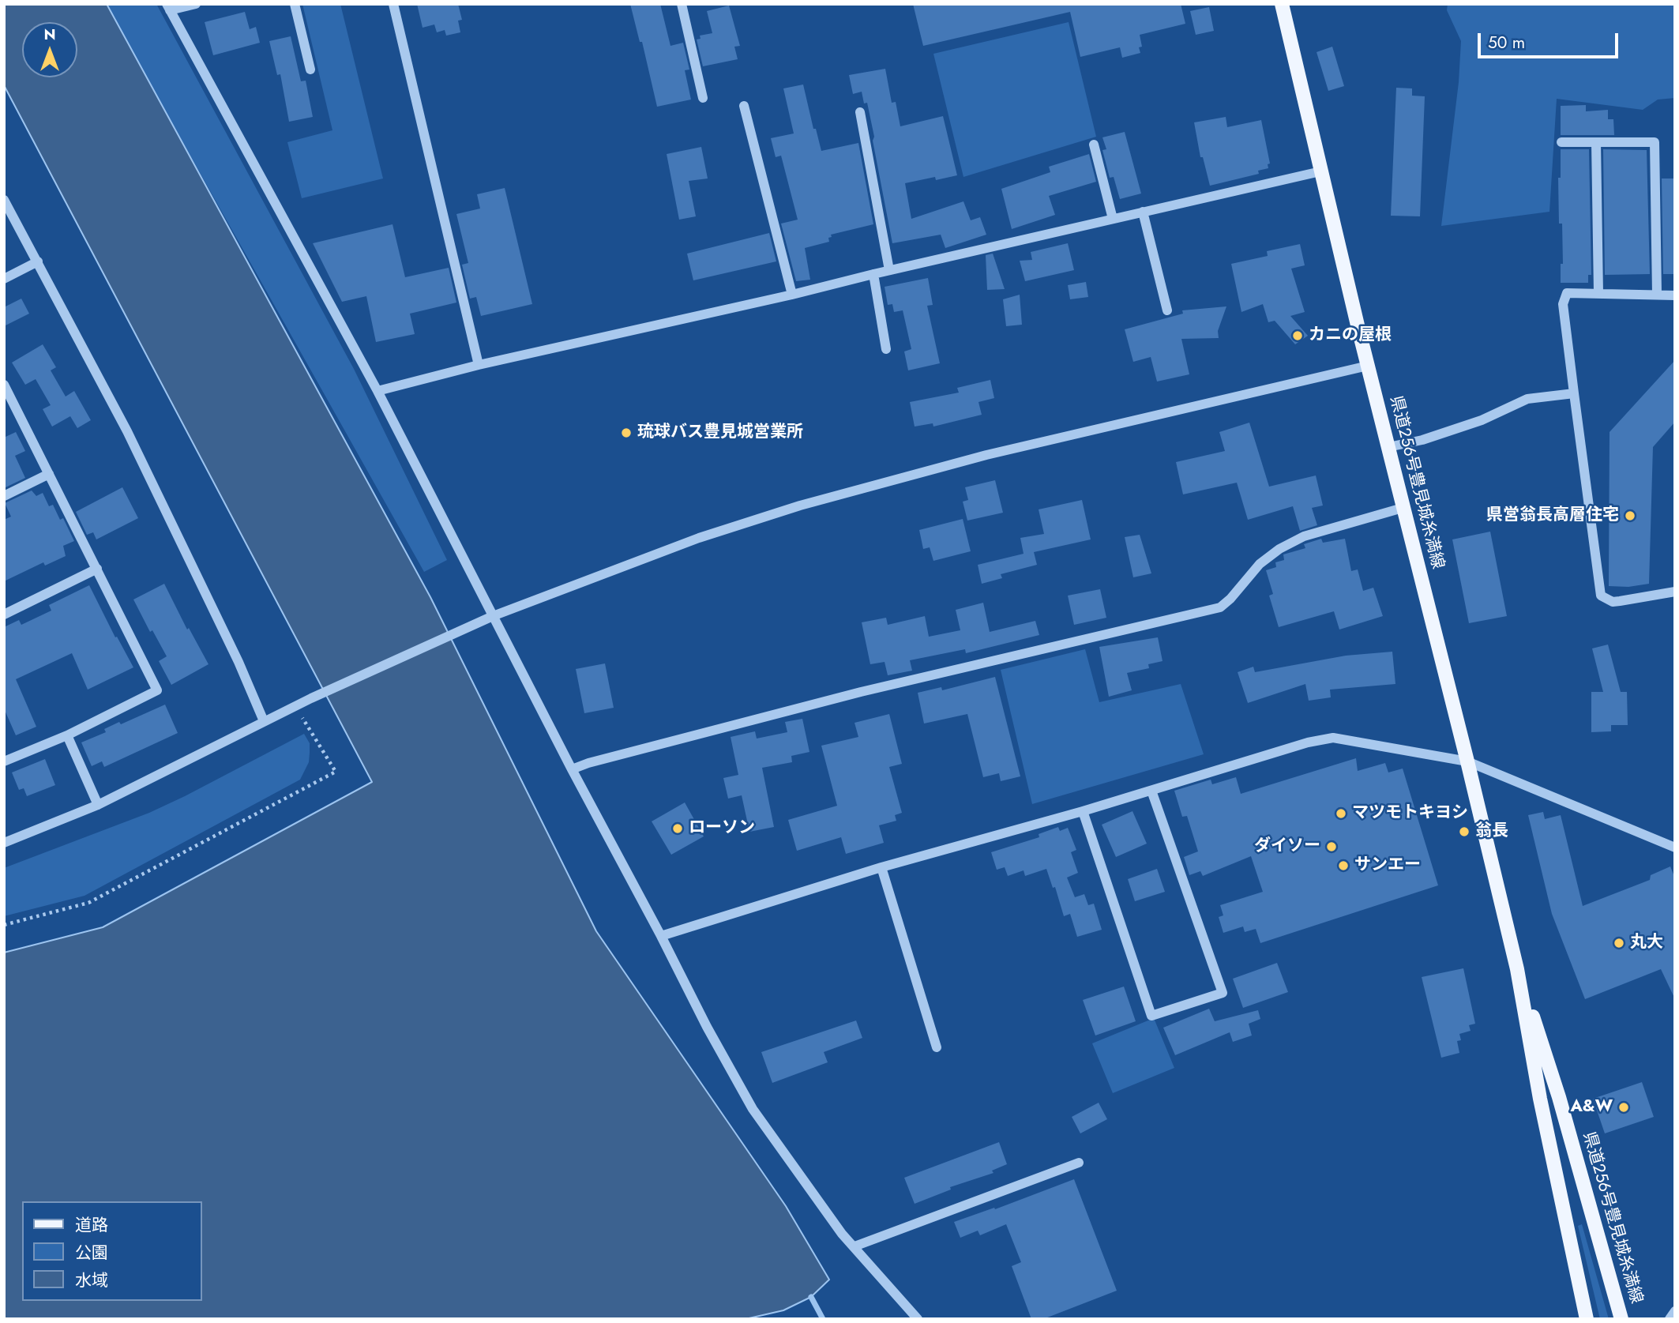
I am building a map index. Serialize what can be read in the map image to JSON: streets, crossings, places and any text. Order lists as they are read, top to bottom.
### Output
{
  "streets": {
    "main road": ["県道256号豊見城糸満線"]
  },
  "places": [
    "カニの屋根",
    "琉球バス豊見城営業所",
    "県営翁長高層住宅",
    "マツモトキヨシ",
    "ローソン",
    "翁長",
    "ダイソー",
    "サンエー",
    "丸大",
    "A&W"
  ],
  "legend": ["道路", "公園", "水域"],
  "scale_bar": "50 m",
  "north": "top"
}
